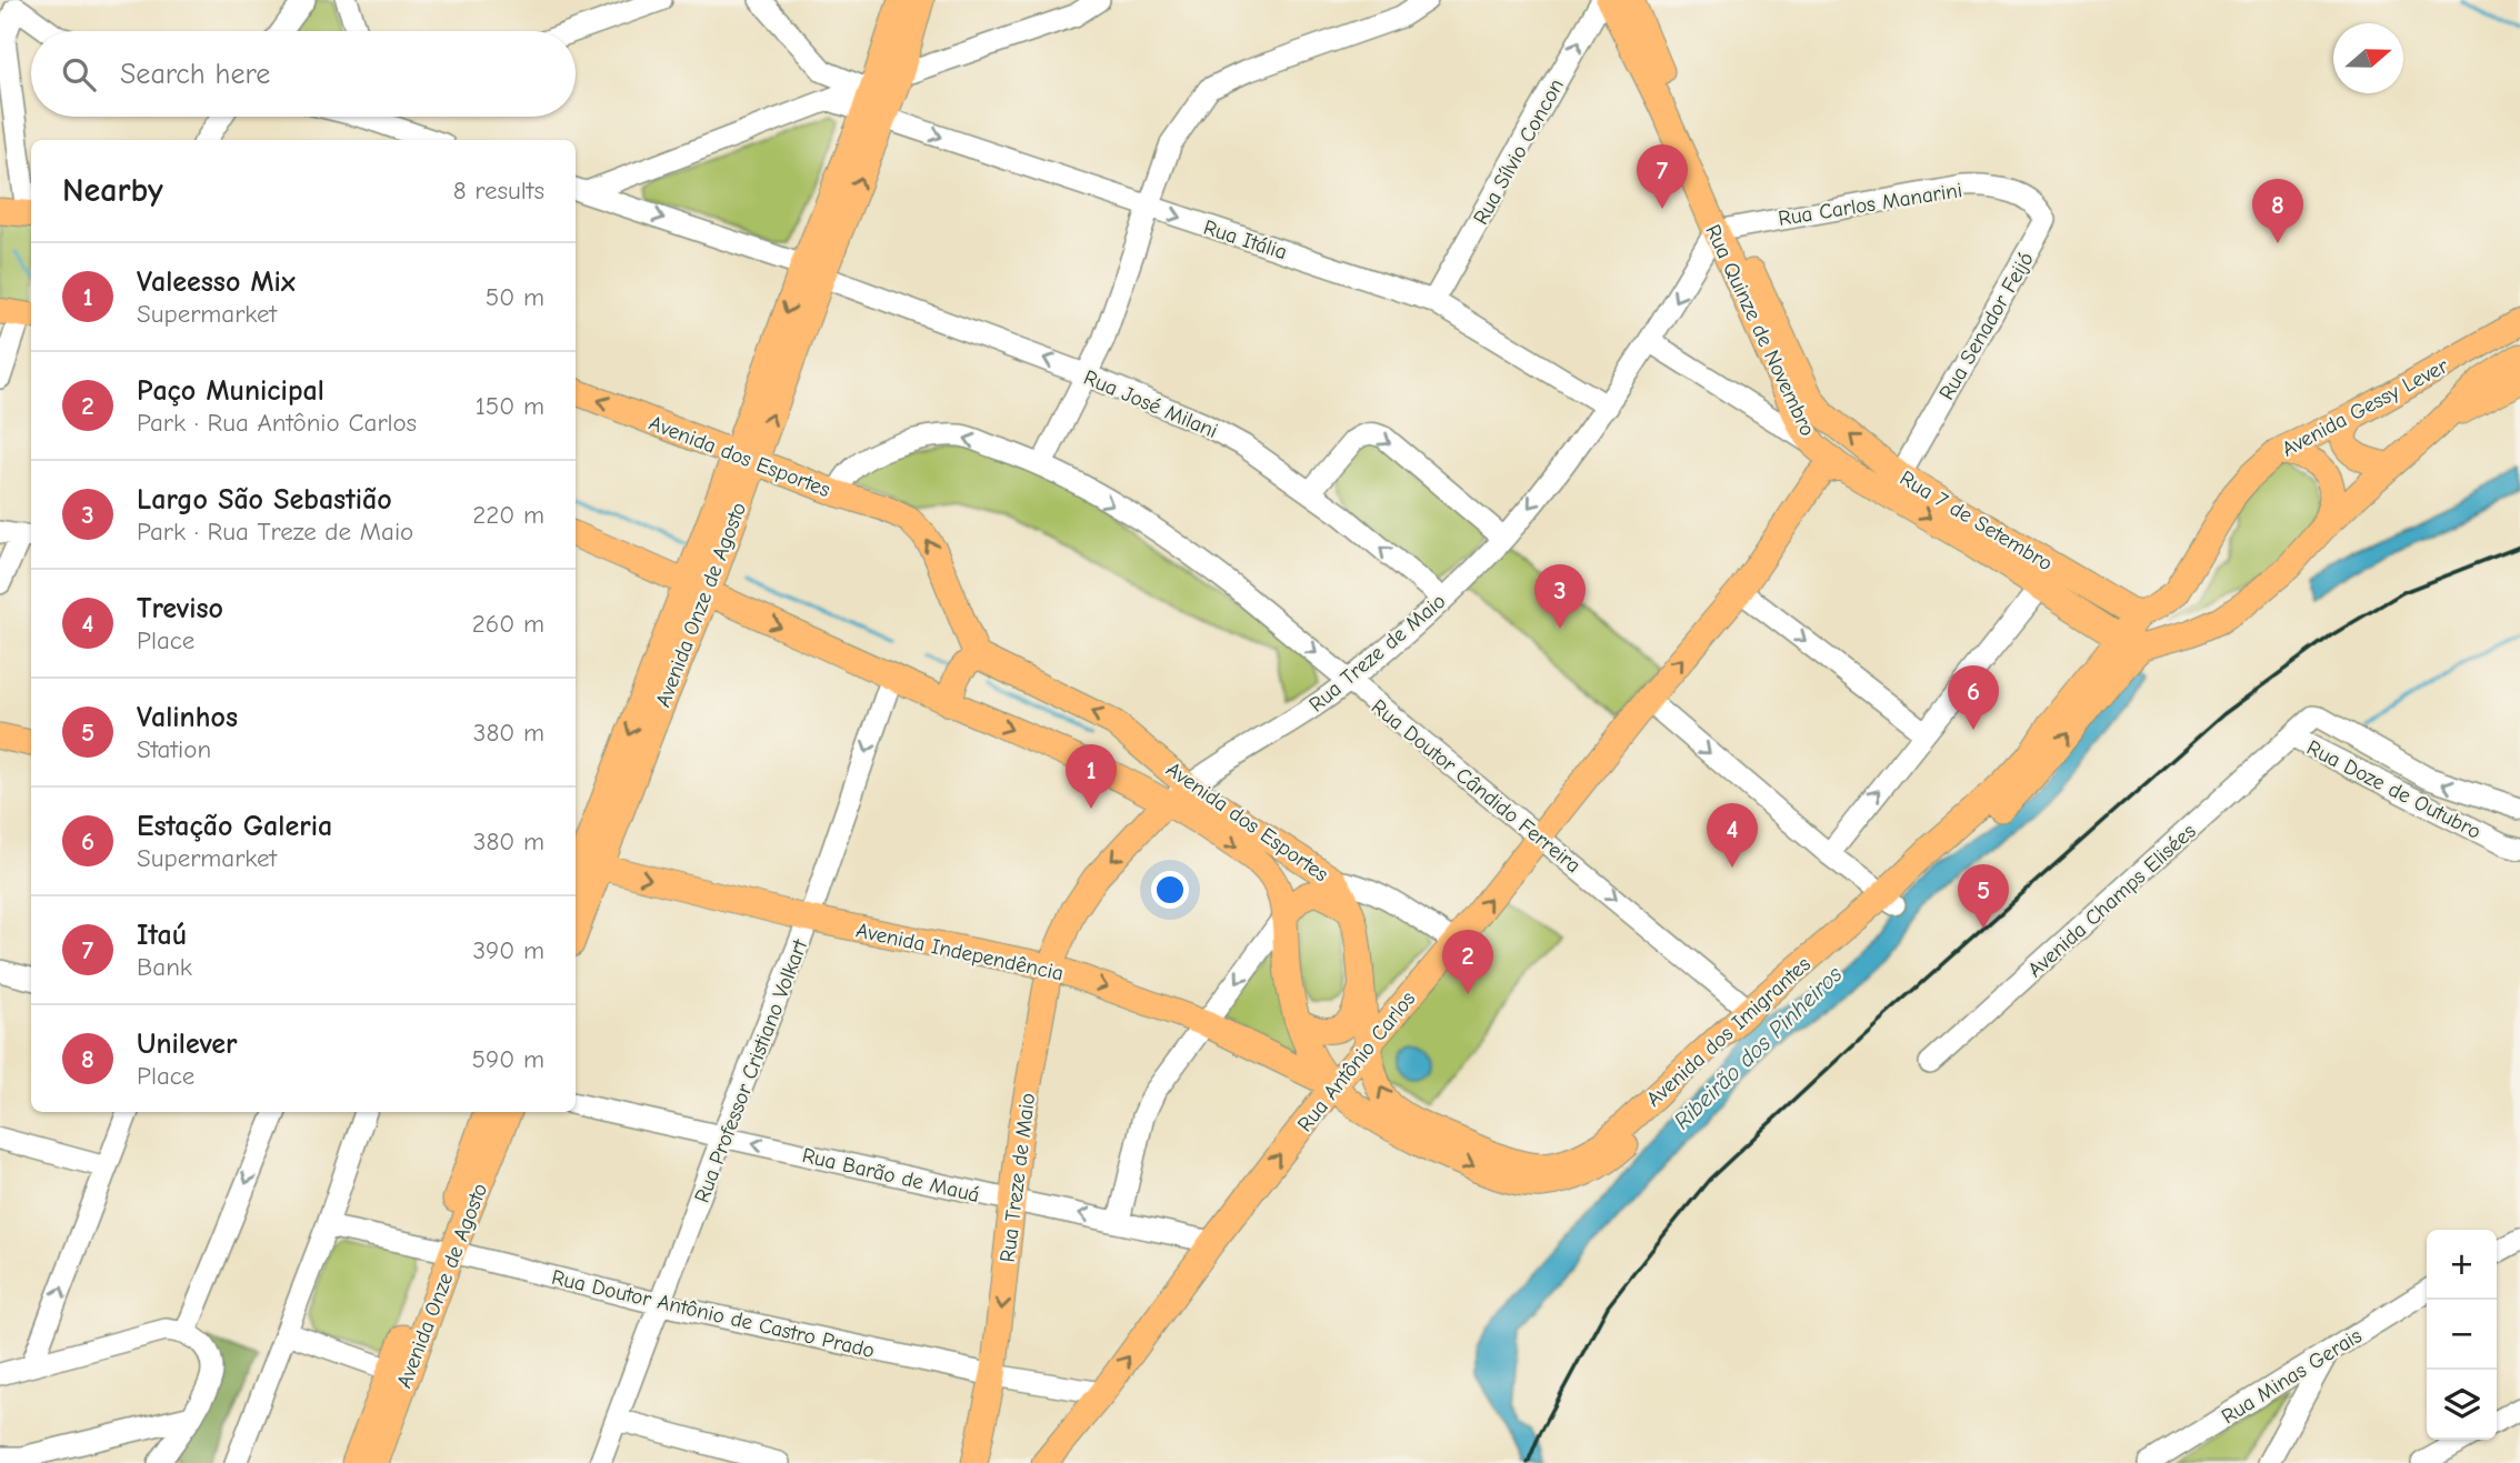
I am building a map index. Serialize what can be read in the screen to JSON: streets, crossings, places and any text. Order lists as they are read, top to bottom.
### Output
{
  "streets": {
    "main road": [
      "Rua Quinze de Novembro",
      "Avenida Gessy Lever",
      "Avenida dos Esportes",
      "Rua 7 de Setembro",
      "Avenida Onze de Agosto",
      "Rua Treze de Maio",
      "Avenida Independência",
      "Avenida dos Imigrantes",
      "Rua Antônio Carlos"
    ],
    "street": [
      "Rua Sílvio Concon",
      "Rua Carlos Manarini",
      "Rua Itália",
      "Rua Senador Feijó",
      "Rua José Milani",
      "Rua Doutor Cândido Ferreira",
      "Rua Doze de Outubro",
      "Avenida Champs Elisées",
      "Rua Professor Cristiano Volkart",
      "Rua Barão de Mauá",
      "Rua Doutor Antônio de Castro Prado",
      "Rua Minas Gerais"
    ]
  },
  "crossings": [
    ["Rua Sílvio Concon", "Rua Itália"],
    ["Rua Carlos Manarini", "Rua Senador Feijó"],
    ["Rua Carlos Manarini", "Rua Quinze de Novembro"],
    ["Rua Carlos Manarini", "Rua Treze de Maio"],
    ["Rua Itália", "Avenida Onze de Agosto"],
    ["Rua Itália", "Rua Treze de Maio"],
    ["Rua Senador Feijó", "Rua 7 de Setembro"],
    ["Rua Quinze de Novembro", "Rua 7 de Setembro"],
    ["Rua Quinze de Novembro", "Rua Treze de Maio"],
    ["Rua José Milani", "Avenida Onze de Agosto"],
    ["Rua José Milani", "Rua Treze de Maio"],
    ["Avenida Gessy Lever", "Rua 7 de Setembro"],
    ["Avenida Gessy Lever", "Avenida dos Imigrantes"],
    ["Avenida dos Esportes", "Avenida Onze de Agosto"],
    ["Avenida dos Esportes", "Rua Treze de Maio"],
    ["Avenida dos Esportes", "Rua Doutor Cândido Ferreira"],
    ["Avenida dos Esportes", "Avenida Independência"],
    ["Avenida dos Esportes", "Avenida dos Imigrantes"],
    ["Avenida dos Esportes", "Rua Antônio Carlos"],
    ["Avenida dos Esportes", "Rua Professor Cristiano Volkart"],
    ["Rua 7 de Setembro", "Avenida dos Imigrantes"],
    ["Rua 7 de Setembro", "Rua Antônio Carlos"],
    ["Avenida Onze de Agosto", "Avenida Independência"],
    ["Avenida Onze de Agosto", "Rua Doutor Antônio de Castro Prado"],
    ["Rua Treze de Maio", "Rua Doutor Cândido Ferreira"],
    ["Rua Treze de Maio", "Avenida Independência"],
    ["Rua Treze de Maio", "Rua Barão de Mauá"],
    ["Rua Treze de Maio", "Rua Doutor Antônio de Castro Prado"],
    ["Rua Doutor Cândido Ferreira", "Avenida dos Imigrantes"],
    ["Rua Doutor Cândido Ferreira", "Rua Antônio Carlos"],
    ["Rua Doze de Outubro", "Avenida Champs Elisées"],
    ["Avenida Independência", "Avenida dos Imigrantes"],
    ["Avenida Independência", "Rua Antônio Carlos"],
    ["Avenida Independência", "Rua Professor Cristiano Volkart"],
    ["Avenida dos Imigrantes", "Rua Antônio Carlos"],
    ["Rua Antônio Carlos", "Rua Barão de Mauá"],
    ["Rua Antônio Carlos", "Rua Doutor Antônio de Castro Prado"],
    ["Rua Professor Cristiano Volkart", "Rua Barão de Mauá"],
    ["Rua Professor Cristiano Volkart", "Rua Doutor Antônio de Castro Prado"]
  ],
  "one_way": [
    "Rua Sílvio Concon",
    "Rua Itália",
    "Rua Treze de Maio",
    "Avenida Independência",
    "Rua Antônio Carlos",
    "Rua Barão de Mauá"
  ],
  "water": ["Ribeirão dos Pinheiros"],
  "north": "right",
  "page": {
    "search": "Search here",
    "heading": ["Nearby", "8 results"],
    "pins": [
      "7",
      "8",
      "3",
      "6",
      "1",
      "4",
      "5",
      "2"
    ],
    "list": [
      {
        "mark": "1",
        "name": "Valeesso Mix",
        "note": "Supermarket",
        "value": "50 m"
      },
      {
        "mark": "2",
        "name": "Paço Municipal",
        "note": "Park · Rua Antônio Carlos",
        "value": "150 m"
      },
      {
        "mark": "3",
        "name": "Largo São Sebastião",
        "note": "Park · Rua Treze de Maio",
        "value": "220 m"
      },
      {
        "mark": "4",
        "name": "Treviso",
        "note": "Place",
        "value": "260 m"
      },
      {
        "mark": "5",
        "name": "Valinhos",
        "note": "Station",
        "value": "380 m"
      },
      {
        "mark": "6",
        "name": "Estação Galeria",
        "note": "Supermarket",
        "value": "380 m"
      },
      {
        "mark": "7",
        "name": "Itaú",
        "note": "Bank",
        "value": "390 m"
      },
      {
        "mark": "8",
        "name": "Unilever",
        "note": "Place",
        "value": "590 m"
      }
    ],
    "map_buttons": ["+", "−"]
  }
}
